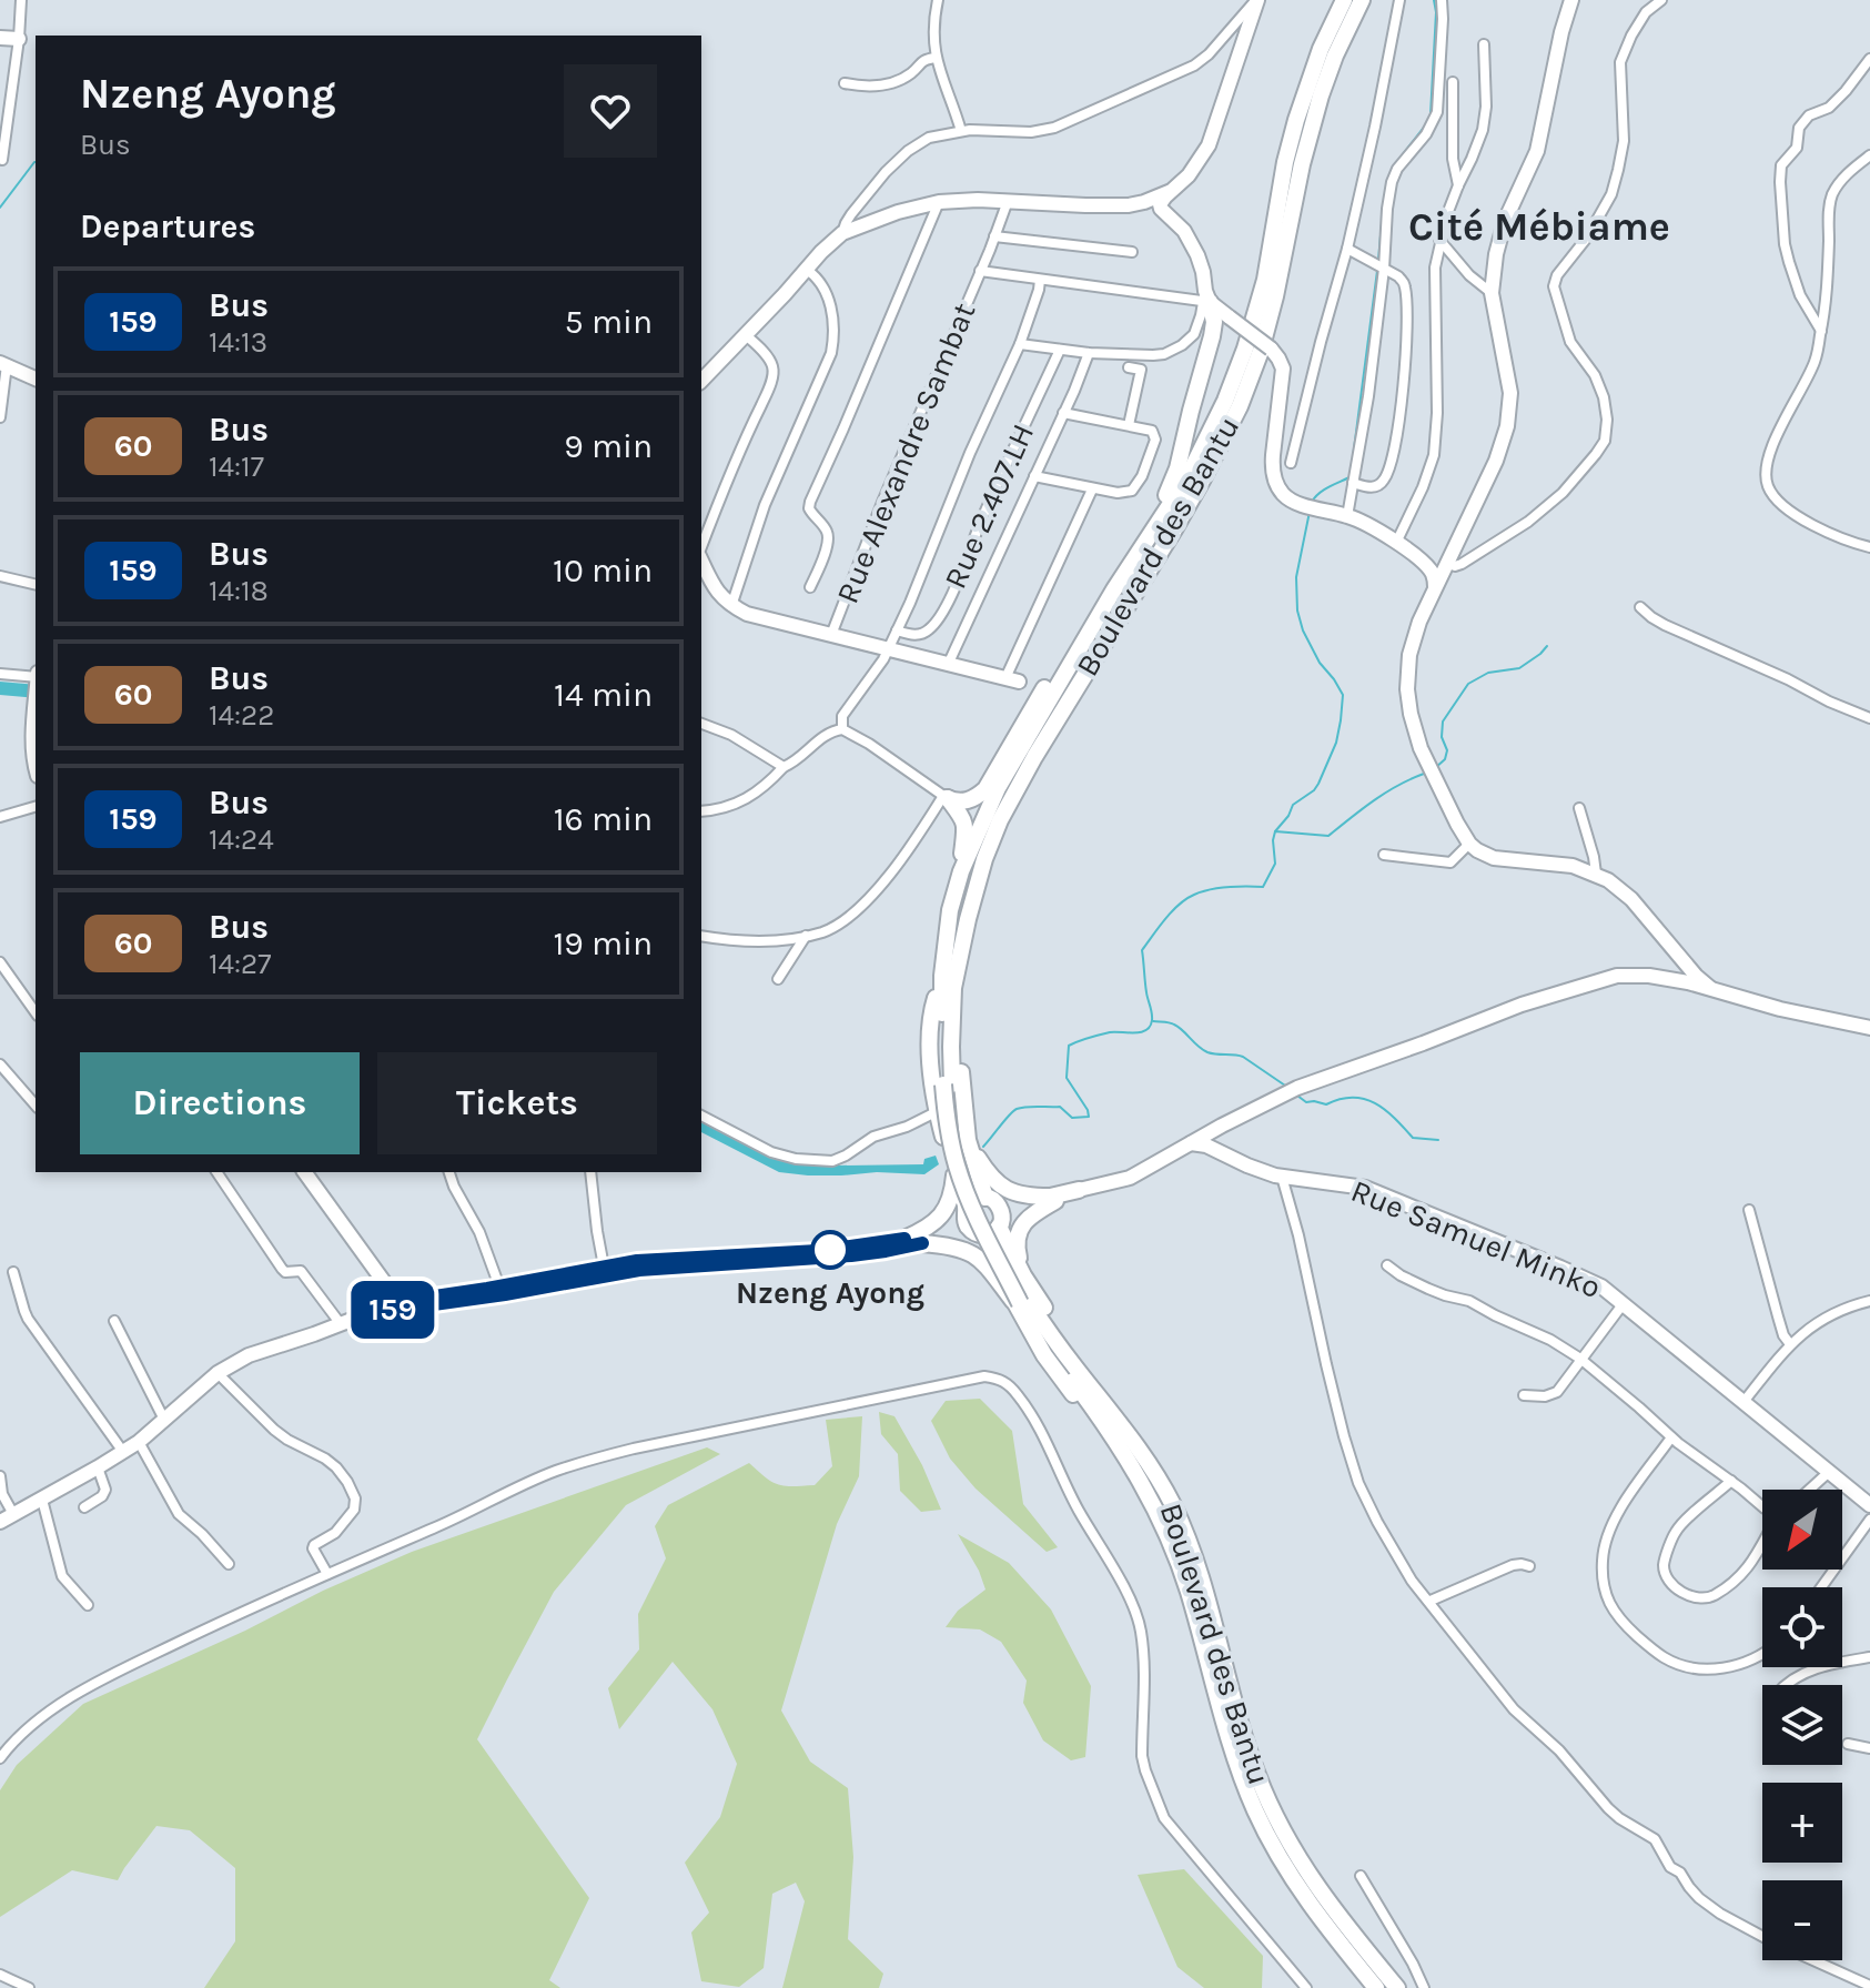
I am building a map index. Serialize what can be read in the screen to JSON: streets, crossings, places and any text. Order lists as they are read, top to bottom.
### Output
{
  "streets": {
    "highway": ["Boulevard des Bantu"],
    "street": ["Rue Alexandre Sambat", "Rue 2.407.LH", "Rue Samuel Minko"]
  },
  "districts": ["Cité Mébiame"],
  "places": ["Nzeng Ayong"],
  "lines": ["bus line 159"],
  "north": "bottom left",
  "page": {
    "on_map": "159",
    "heading": [
      ["Nzeng Ayong", "Bus"],
      "Departures"
    ],
    "list": [
      {
        "mark": "159",
        "name": "Bus",
        "note": "14:13",
        "value": "5 min"
      },
      {
        "mark": "60",
        "name": "Bus",
        "note": "14:17",
        "value": "9 min"
      },
      {
        "mark": "159",
        "name": "Bus",
        "note": "14:18",
        "value": "10 min"
      },
      {
        "mark": "60",
        "name": "Bus",
        "note": "14:22",
        "value": "14 min"
      },
      {
        "mark": "159",
        "name": "Bus",
        "note": "14:24",
        "value": "16 min"
      },
      {
        "mark": "60",
        "name": "Bus",
        "note": "14:27",
        "value": "19 min"
      }
    ],
    "buttons": ["Directions", "Tickets"],
    "map_buttons": ["+", "−"]
  }
}
